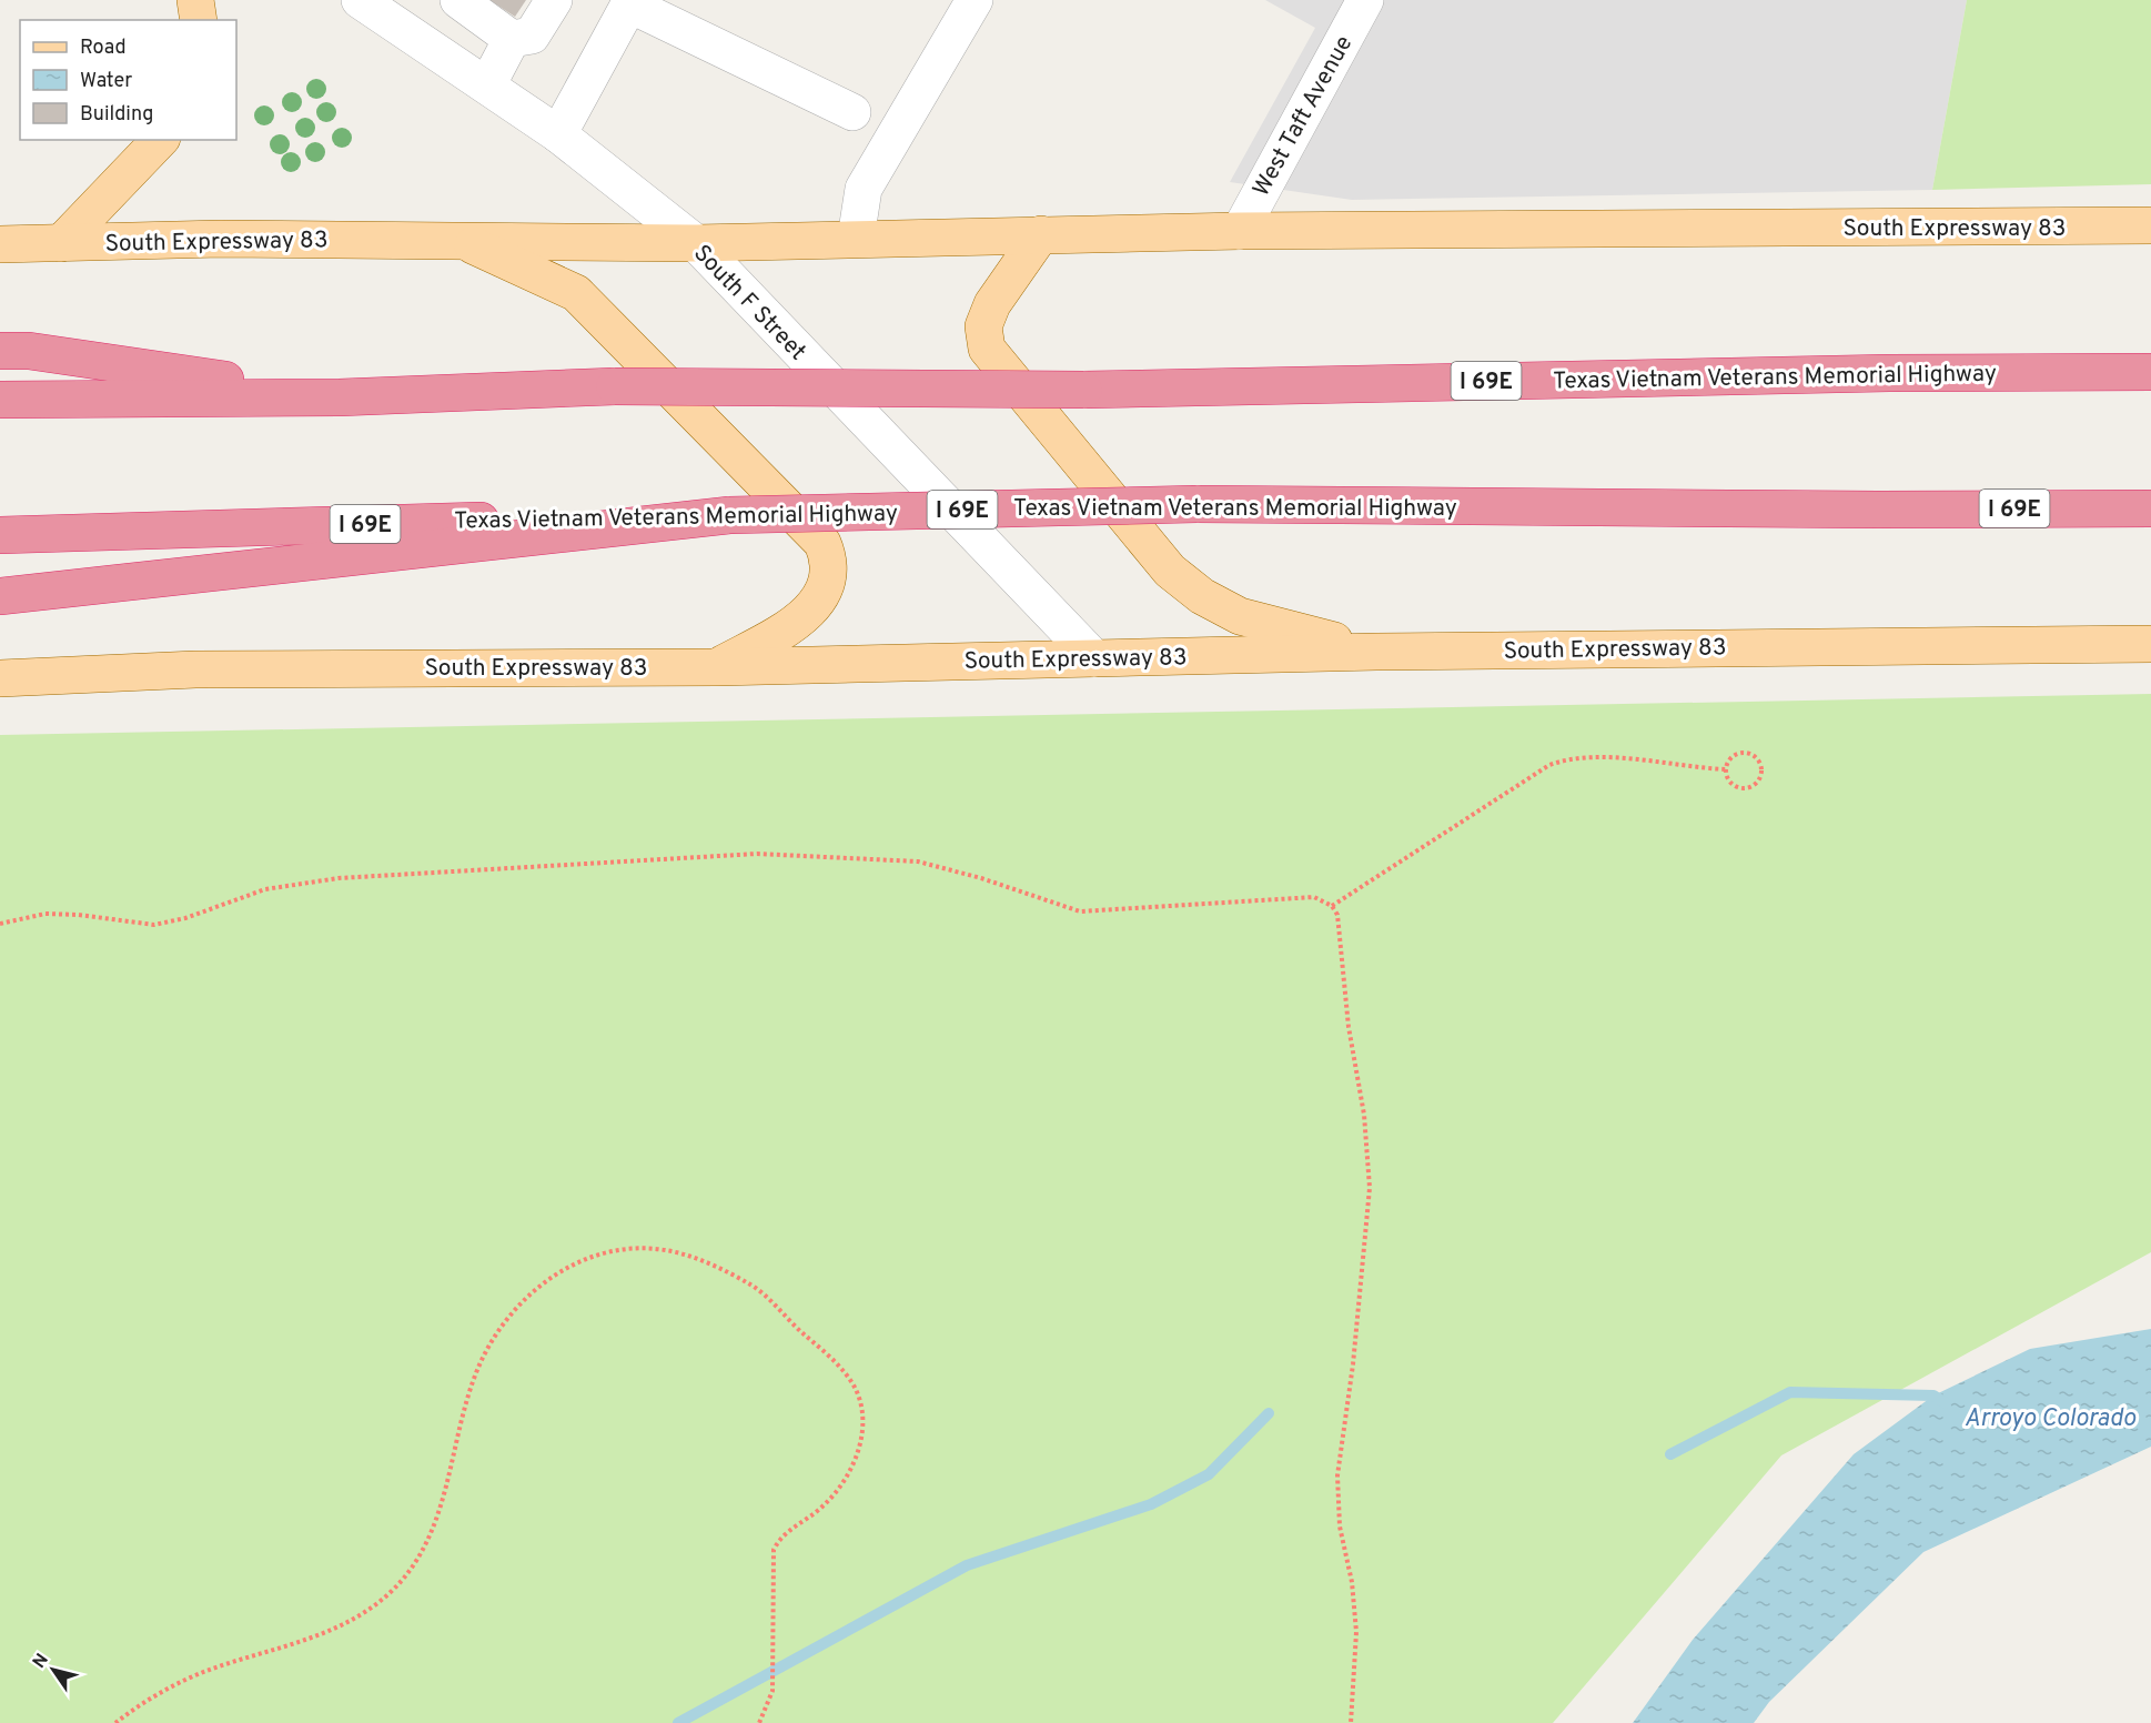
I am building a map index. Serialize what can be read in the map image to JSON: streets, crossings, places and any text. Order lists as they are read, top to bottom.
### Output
{
  "streets": {
    "highway": ["Texas Vietnam Veterans Memorial Highway", "I 69E"],
    "main road": ["South Expressway 83"],
    "street": ["West Taft Avenue", "South F Street"]
  },
  "crossings": [
    ["West Taft Avenue", "South Expressway 83"],
    ["South Expressway 83", "South F Street"]
  ],
  "water": ["Arroyo Colorado"],
  "legend": ["Road", "Water", "Building"],
  "north": "top left"
}
